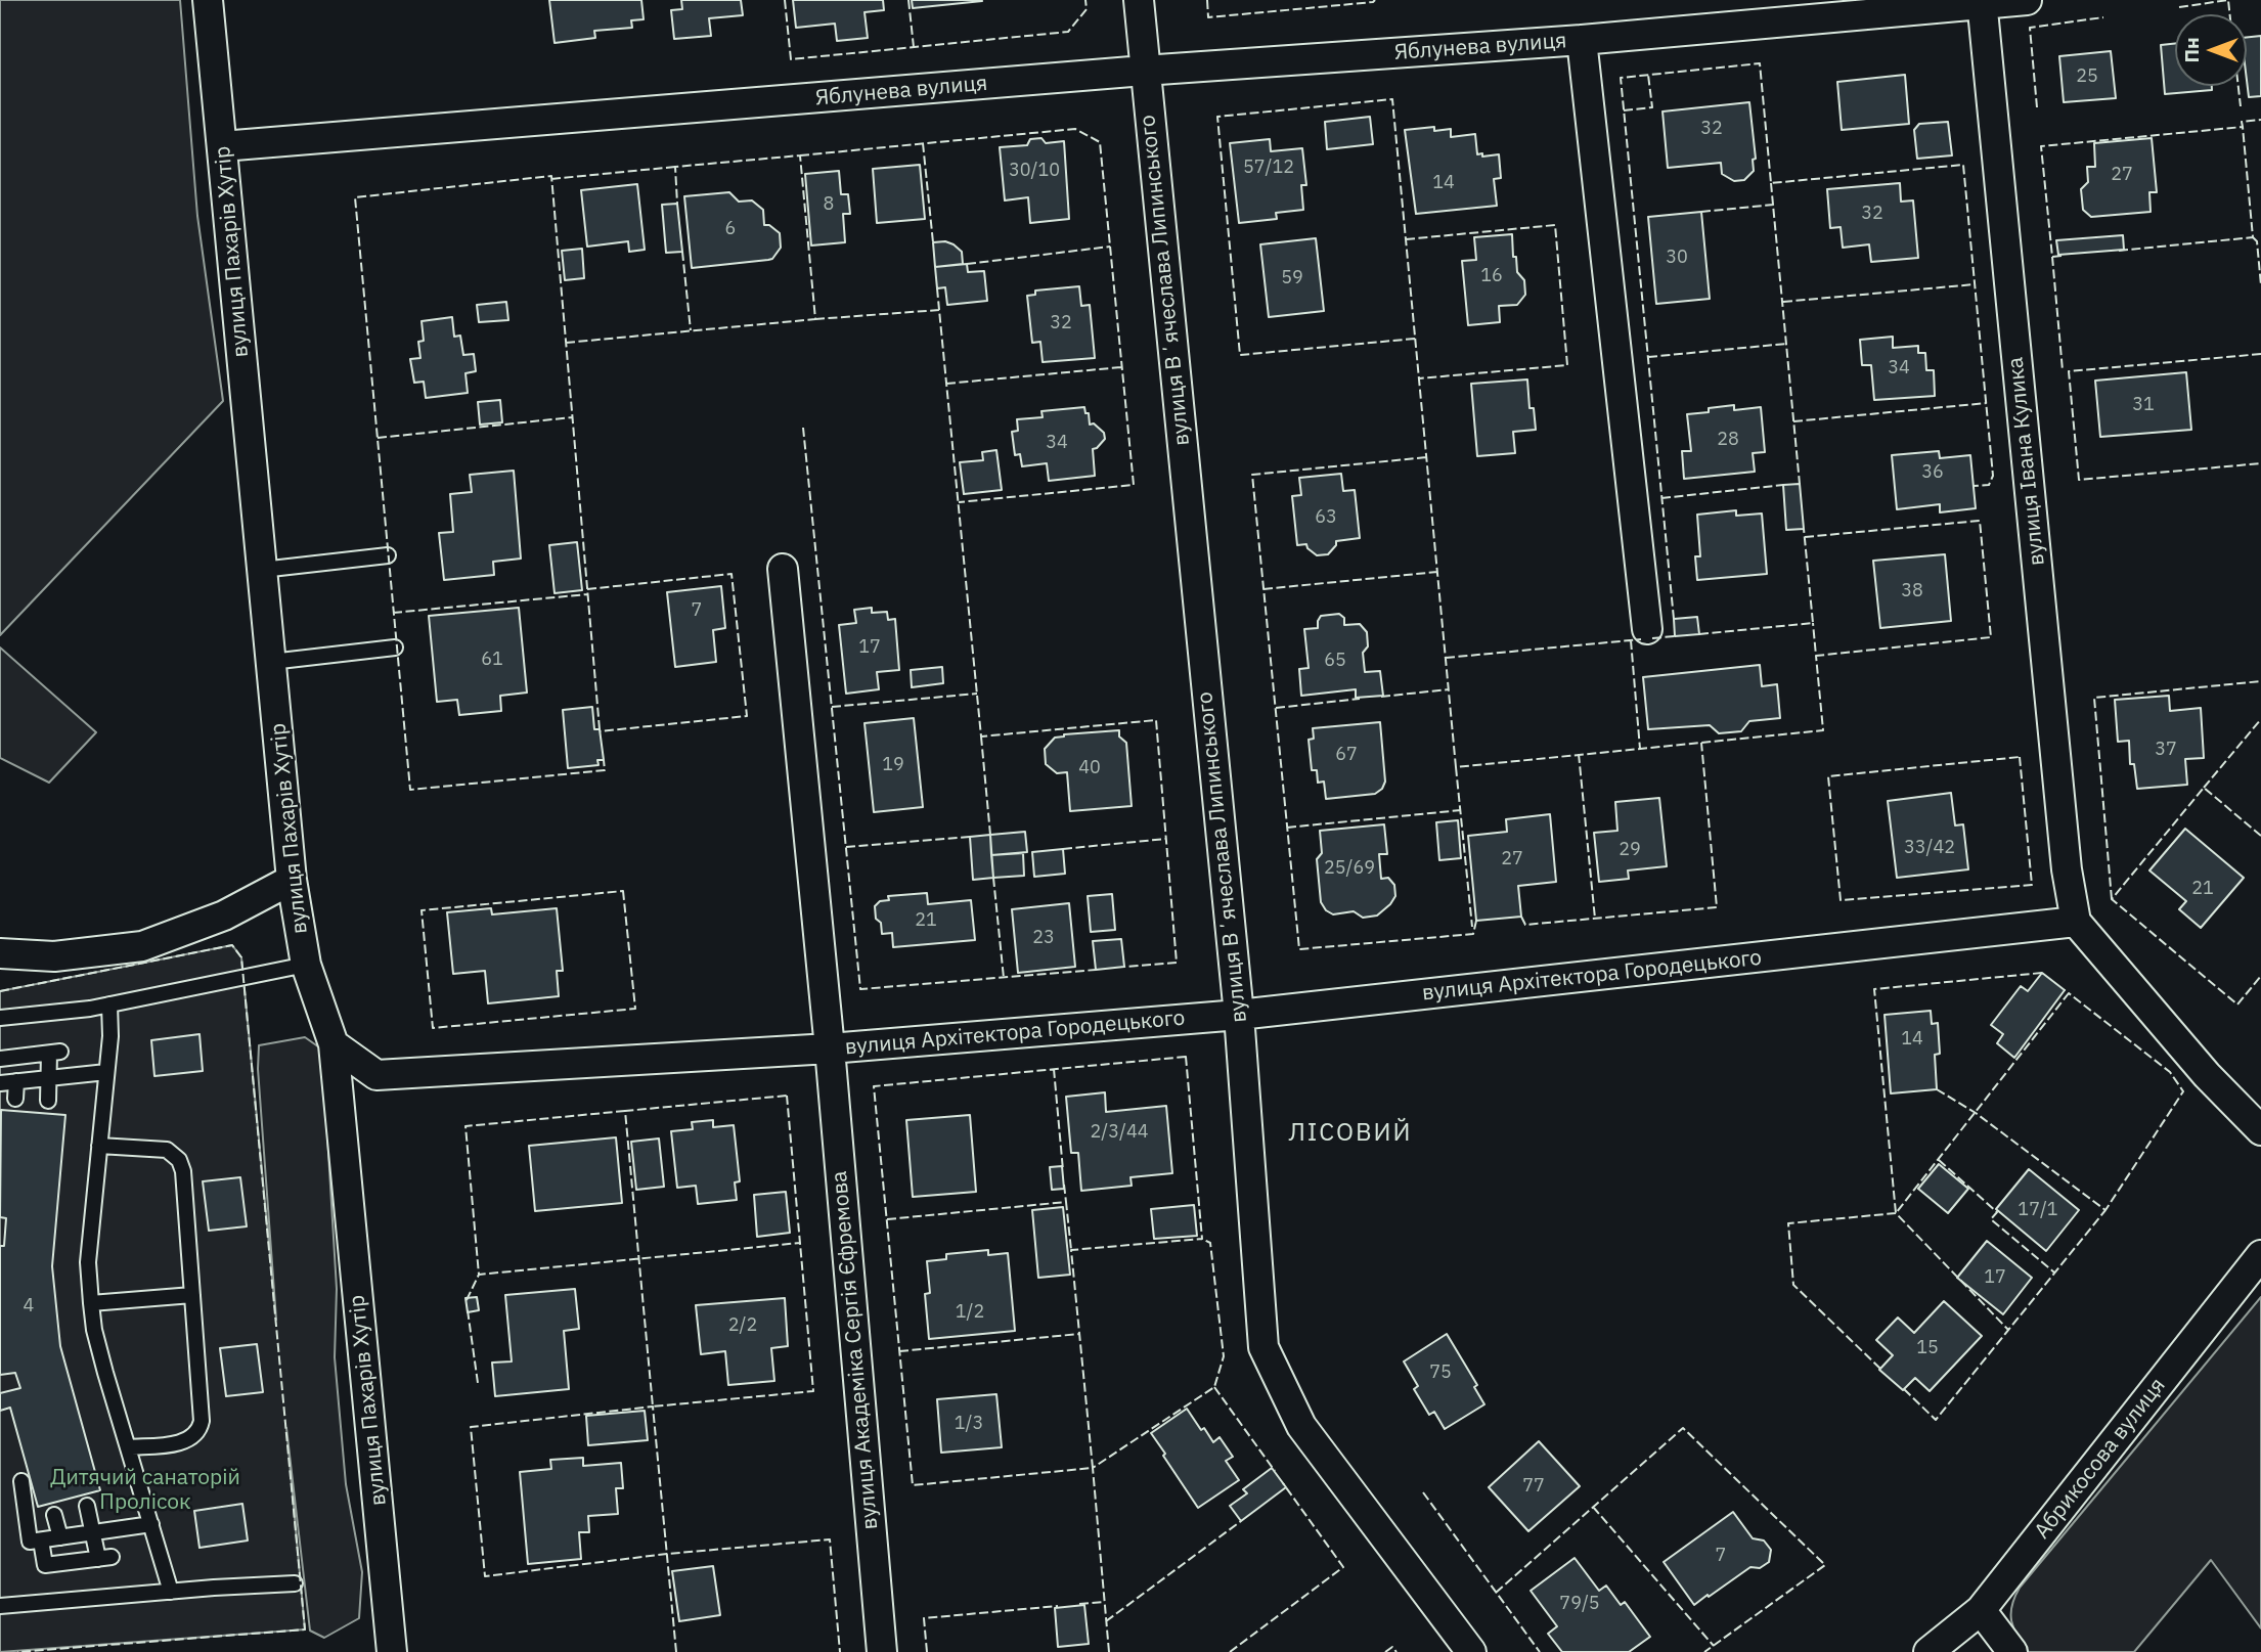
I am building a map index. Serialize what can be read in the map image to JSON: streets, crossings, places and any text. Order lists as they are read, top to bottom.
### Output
{
  "streets": {
    "street": [
      "Яблунева вулиця",
      "вулиця Пахарів Хутір",
      "вулиця Вʼячеслава Липинського",
      "вулиця Івана Кулика",
      "вулиця Архітектора Городецького",
      "вулиця Академіка Сергія Єфремова",
      "Абрикосова вулиця"
    ]
  },
  "crossings": [
    ["Яблунева вулиця", "вулиця Пахарів Хутір"],
    ["Яблунева вулиця", "вулиця Вʼячеслава Липинського"],
    ["Яблунева вулиця", "вулиця Івана Кулика"],
    ["вулиця Пахарів Хутір", "вулиця Архітектора Городецького"],
    ["вулиця Вʼячеслава Липинського", "вулиця Архітектора Городецького"],
    ["вулиця Івана Кулика", "вулиця Архітектора Городецького"],
    ["вулиця Архітектора Городецького", "вулиця Академіка Сергія Єфремова"]
  ],
  "districts": ["ЛІСОВИЙ"],
  "parks": ["Дитячий санаторій Пролісок"],
  "house_numbers": [
    "25",
    "32",
    "57/12",
    "30/10",
    "27",
    "14",
    "8",
    "32",
    "6",
    "30",
    "16",
    "59",
    "32",
    "34",
    "31",
    "28",
    "34",
    "36",
    "63",
    "38",
    "7",
    "17",
    "61",
    "65",
    "37",
    "67",
    "19",
    "40",
    "33/42",
    "29",
    "27",
    "25/69",
    "21",
    "21",
    "23",
    "14",
    "2/3/44",
    "17/1",
    "17",
    "4",
    "1/2",
    "2/2",
    "15",
    "75",
    "1/3",
    "77",
    "7",
    "79/5"
  ],
  "north": "left"
}
